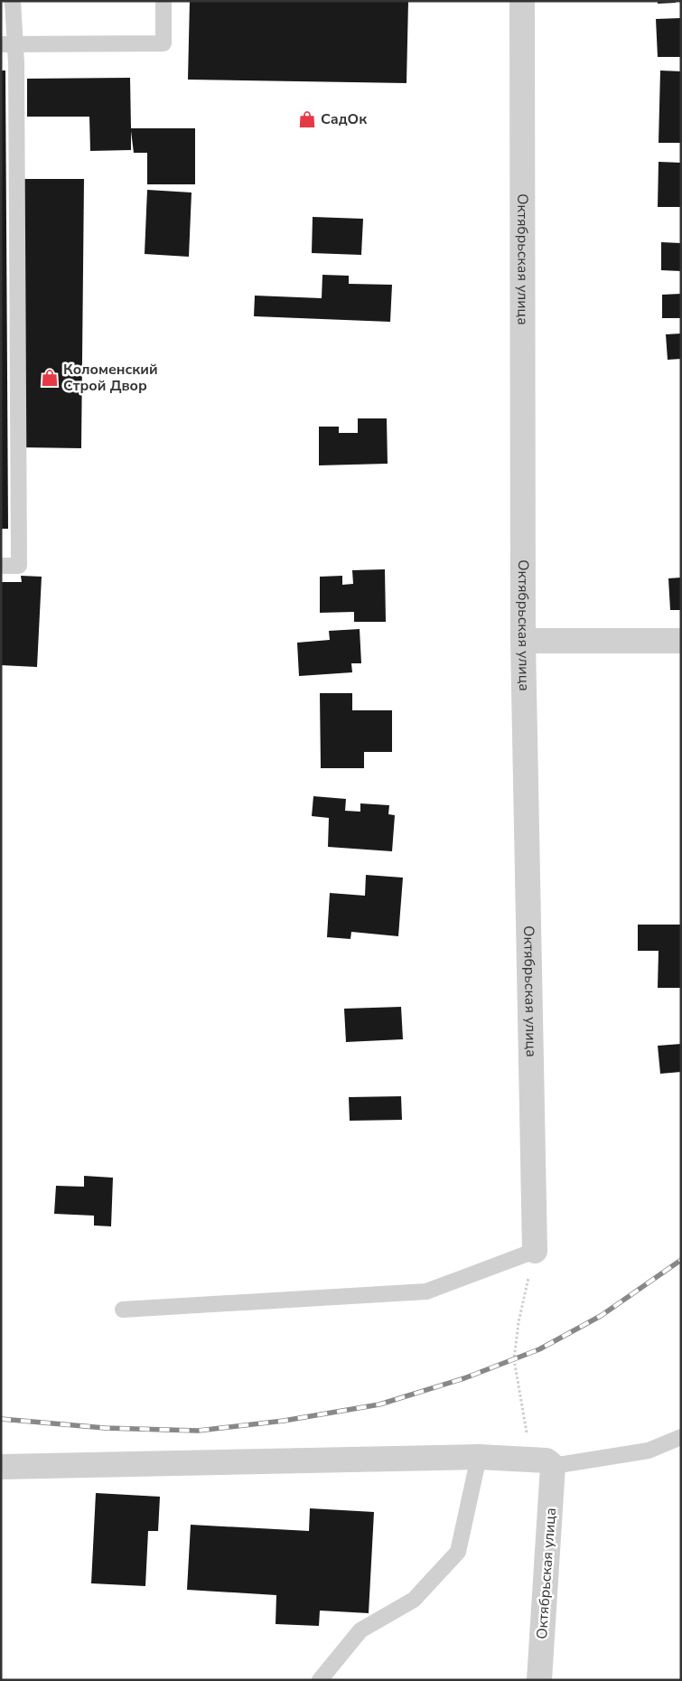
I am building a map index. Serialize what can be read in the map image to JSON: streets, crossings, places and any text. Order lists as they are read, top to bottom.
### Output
{
  "streets": {
    "street": ["Октябрьская улица"]
  },
  "places": {
    "shop": ["СадОк", "Коломенский Строй Двор"]
  }
}
